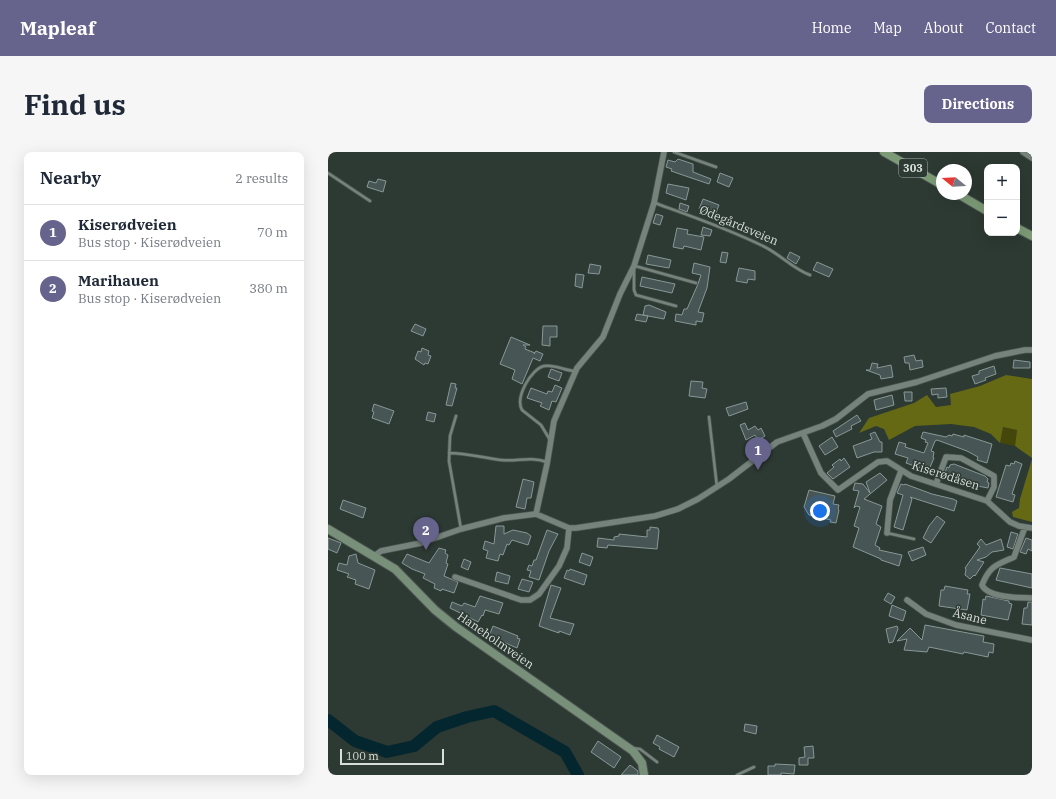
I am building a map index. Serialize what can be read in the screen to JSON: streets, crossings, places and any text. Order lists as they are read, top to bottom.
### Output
{
  "streets": {
    "main road": ["303", "Haneholmveien"],
    "street": ["Kiserødåsen", "Åsane"],
    "lane": ["Ødegårdsveien"]
  },
  "scale_bar": "100 m",
  "north": "left",
  "page": {
    "header": "Mapleaf",
    "nav": [
      "Home",
      "Map",
      "About",
      "Contact"
    ],
    "buttons": "Directions",
    "title": "Find us",
    "heading": ["Nearby", "2 results"],
    "map_buttons": ["+", "−"],
    "list": [
      {
        "mark": "1",
        "name": "Kiserødveien",
        "note": "Bus stop · Kiserødveien",
        "value": "70 m"
      },
      {
        "mark": "2",
        "name": "Marihauen",
        "note": "Bus stop · Kiserødveien",
        "value": "380 m"
      }
    ],
    "pins": ["1", "2"],
    "scale": "100 m"
  }
}
